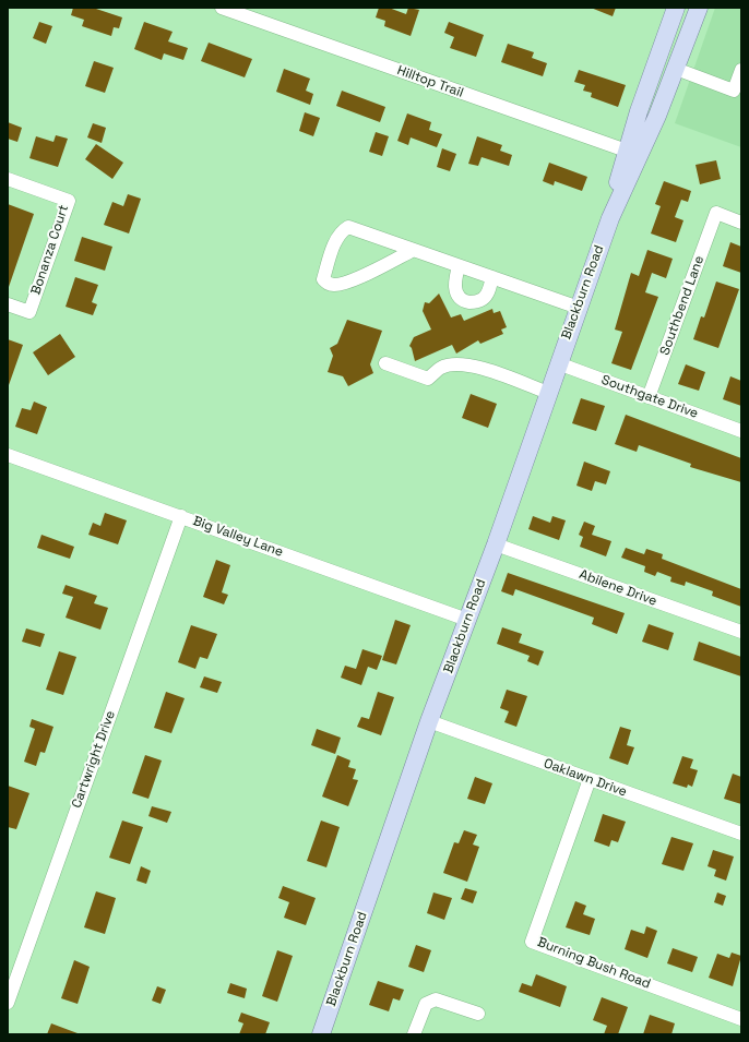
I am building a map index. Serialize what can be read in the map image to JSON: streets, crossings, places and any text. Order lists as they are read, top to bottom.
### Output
{
  "streets": {
    "main road": ["Blackburn Road"],
    "street": [
      "Hilltop Trail",
      "Bonanza Court",
      "Southbend Lane",
      "Southgate Drive",
      "Big Valley Lane",
      "Abilene Drive",
      "Cartwright Drive",
      "Oaklawn Drive",
      "Burning Bush Road"
    ]
  },
  "crossings": [
    ["Hilltop Trail", "Blackburn Road"],
    ["Blackburn Road", "Southgate Drive"],
    ["Blackburn Road", "Big Valley Lane"],
    ["Blackburn Road", "Abilene Drive"],
    ["Blackburn Road", "Oaklawn Drive"],
    ["Southbend Lane", "Southgate Drive"],
    ["Big Valley Lane", "Cartwright Drive"],
    ["Oaklawn Drive", "Burning Bush Road"]
  ]
}
